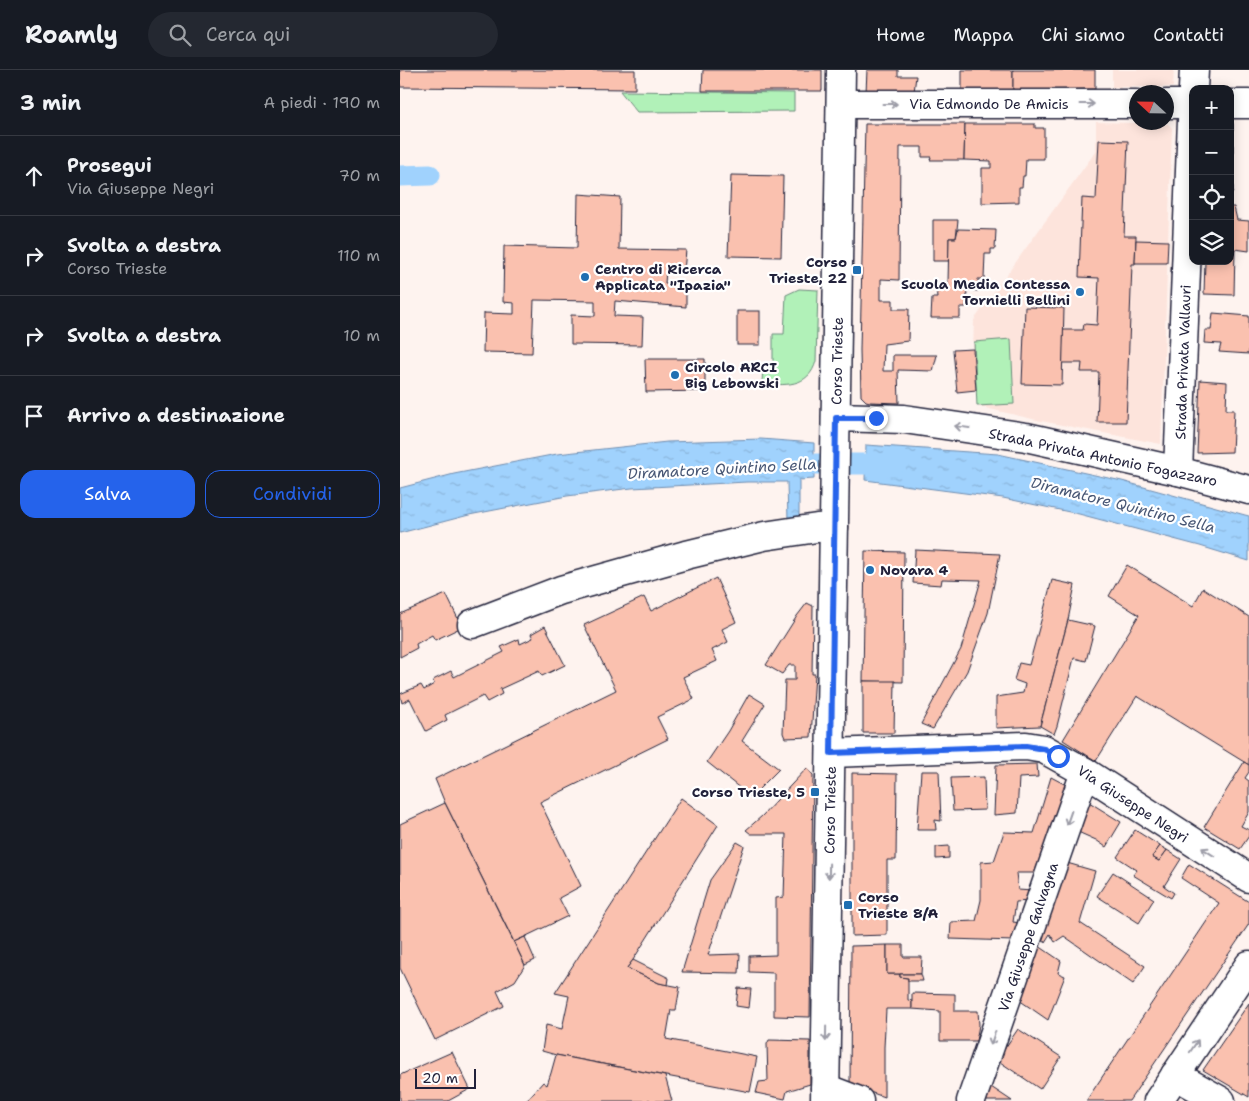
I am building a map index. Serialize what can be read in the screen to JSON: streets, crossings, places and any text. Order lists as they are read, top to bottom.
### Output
{
  "streets": {
    "street": [
      "Via Edmondo De Amicis",
      "Corso Trieste",
      "Strada Privata Vallauri",
      "Strada Privata Antonio Fogazzaro",
      "Via Giuseppe Negri",
      "Via Giuseppe Galvagna"
    ]
  },
  "crossings": [
    ["Via Edmondo De Amicis", "Corso Trieste"],
    ["Corso Trieste", "Strada Privata Antonio Fogazzaro"],
    ["Corso Trieste", "Via Giuseppe Negri"],
    ["Strada Privata Vallauri", "Strada Privata Antonio Fogazzaro"],
    ["Via Giuseppe Negri", "Via Giuseppe Galvagna"]
  ],
  "one_way": ["Via Edmondo De Amicis", "Strada Privata Antonio Fogazzaro", "Via Giuseppe Negri"],
  "water": ["Diramatore Quintino Sella"],
  "places": {
    "transit": ["Corso Trieste, 22", "Corso Trieste, 5", "Corso Trieste 8/A"],
    "other": [
      "Centro di Ricerca Applicata \"Ipazia\"",
      "Scuola Media Contessa Tornielli Bellini",
      "Circolo ARCI Big Lebowski",
      "Novara 4"
    ]
  },
  "scale_bar": "20 m",
  "north": "left",
  "page": {
    "header": "Roamly",
    "search": "Cerca qui",
    "nav": [
      "Home",
      "Mappa",
      "Chi siamo",
      "Contatti"
    ],
    "heading": ["3 min", "A piedi · 190 m"],
    "map_buttons": ["+", "−"],
    "list": [
      ["Prosegui", "Via Giuseppe Negri", "70 m"],
      ["Svolta a destra", "Corso Trieste", "110 m"],
      ["Svolta a destra", "10 m"],
      "Arrivo a destinazione"
    ],
    "buttons": ["Salva", "Condividi"],
    "scale": "20 m"
  }
}
